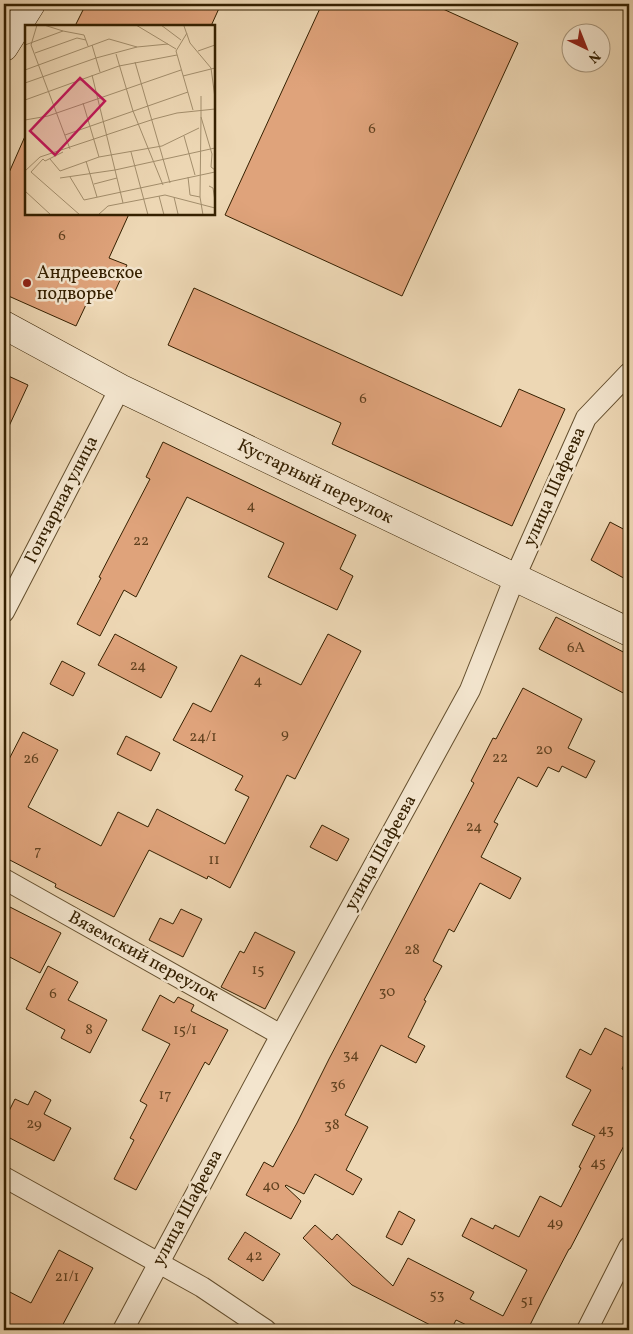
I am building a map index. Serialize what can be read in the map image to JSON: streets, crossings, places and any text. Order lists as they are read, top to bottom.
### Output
{
  "streets": {
    "street": [
      "Кустарный переулок",
      "улица Шафеева",
      "Гончарная улица",
      "Вяземский переулок"
    ]
  },
  "crossings": [
    ["Кустарный переулок", "улица Шафеева"],
    ["Кустарный переулок", "Гончарная улица"],
    ["улица Шафеева", "Вяземский переулок"]
  ],
  "places": ["Андреевское подворье"],
  "house_numbers": [
    "6",
    "6",
    "6",
    "4",
    "22",
    "6А",
    "24",
    "4",
    "9",
    "24/1",
    "20",
    "22",
    "26",
    "24",
    "7",
    "11",
    "28",
    "15",
    "30",
    "6",
    "8",
    "15/1",
    "34",
    "36",
    "17",
    "29",
    "38",
    "43",
    "45",
    "40",
    "49",
    "42",
    "21/1",
    "53",
    "51"
  ],
  "north": "bottom right"
}
